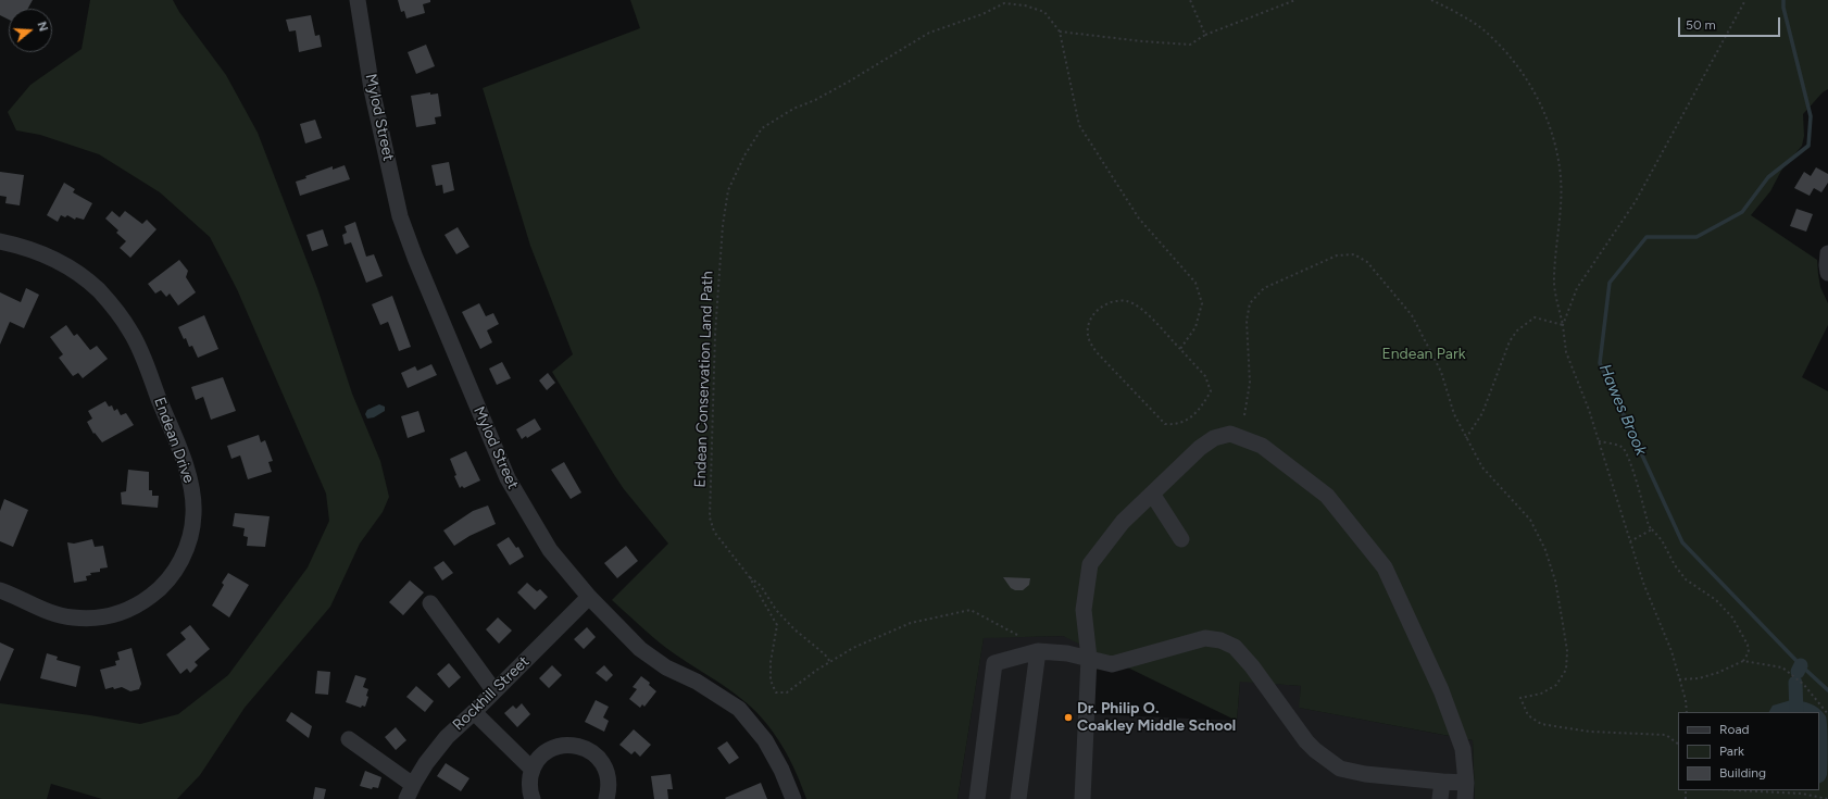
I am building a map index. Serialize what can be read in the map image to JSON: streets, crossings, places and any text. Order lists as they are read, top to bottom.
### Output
{
  "streets": {
    "street": ["Mylod Street", "Endean Drive", "Rockhill Street"],
    "path": ["Endean Conservation Land Path"]
  },
  "crossings": [
    ["Mylod Street", "Rockhill Street"]
  ],
  "water": ["Hawes Brook"],
  "parks": ["Endean Park"],
  "places": ["Dr. Philip O. Coakley Middle School"],
  "legend": ["Road", "Park", "Building"],
  "scale_bar": "50 m",
  "north": "right"
}
